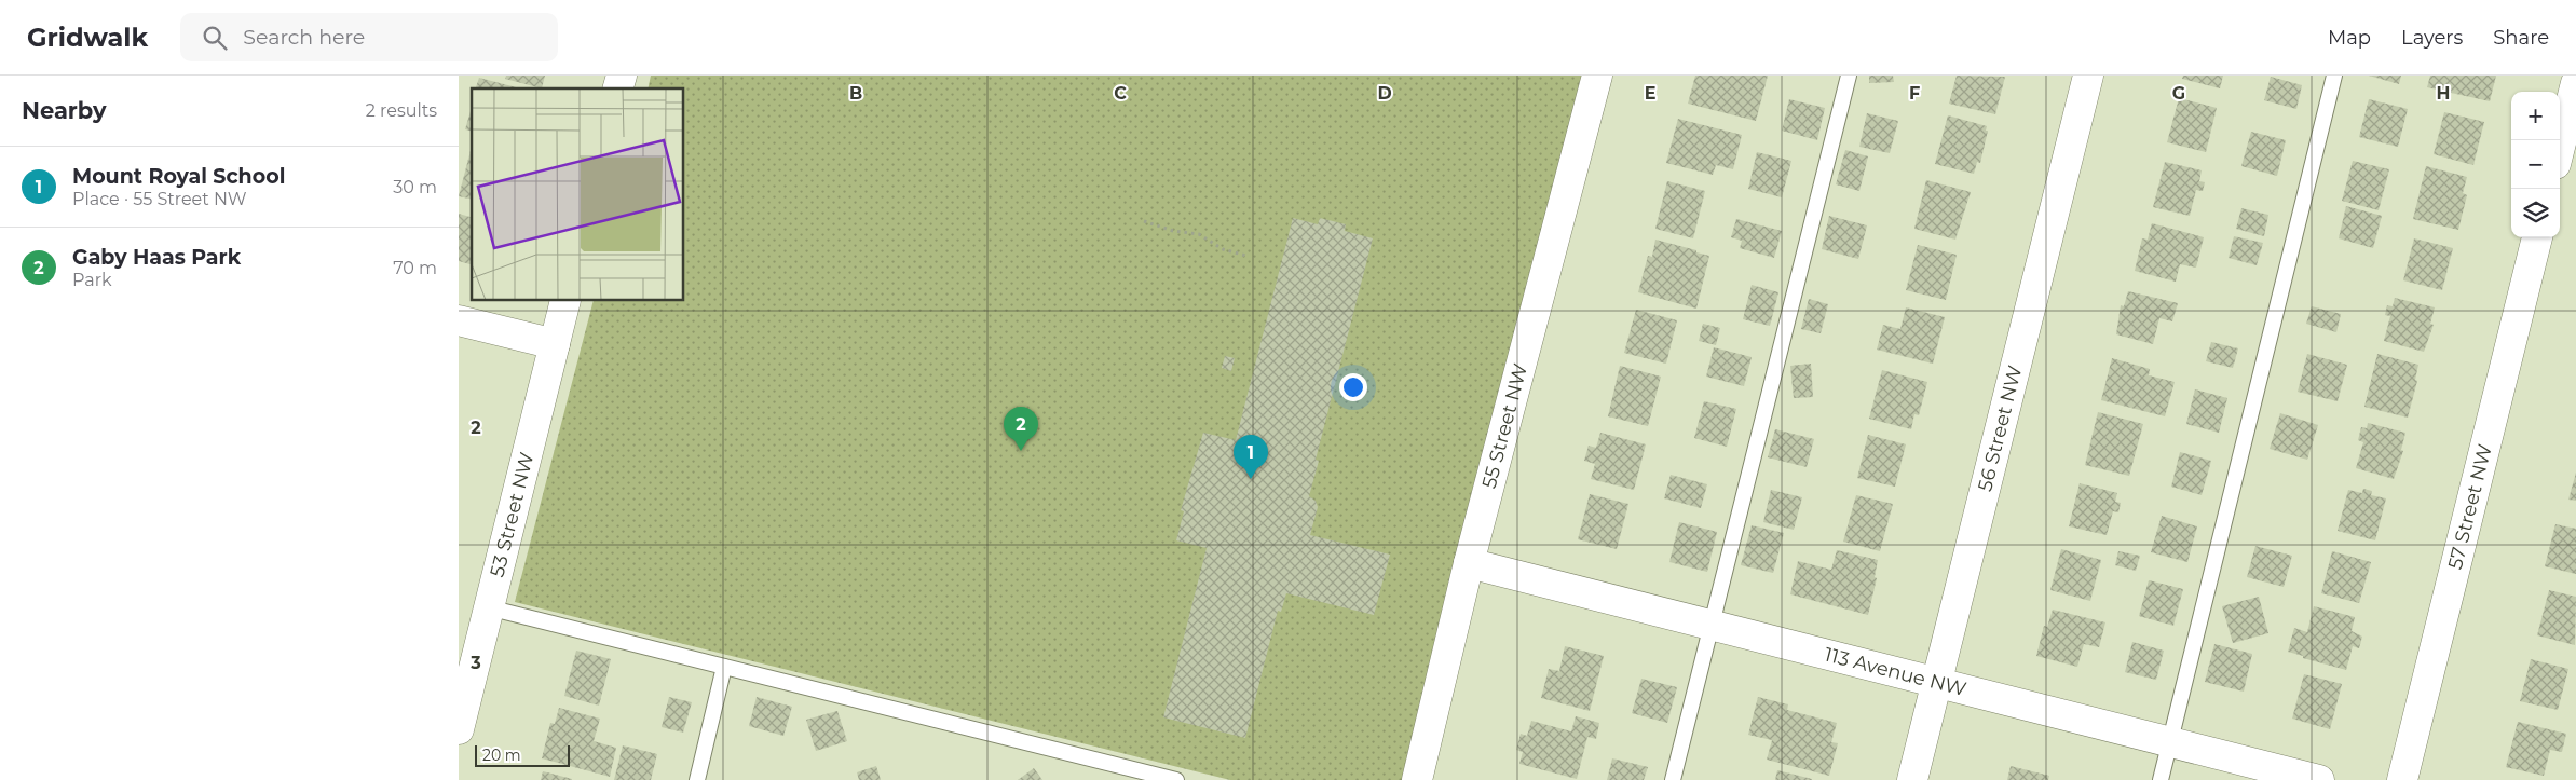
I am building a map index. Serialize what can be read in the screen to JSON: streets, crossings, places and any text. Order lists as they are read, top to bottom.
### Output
{
  "streets": {
    "street": [
      "55 Street NW",
      "56 Street NW",
      "57 Street NW",
      "53 Street NW",
      "113 Avenue NW"
    ]
  },
  "crossings": [
    ["55 Street NW", "113 Avenue NW"],
    ["56 Street NW", "113 Avenue NW"]
  ],
  "scale_bar": "20 m",
  "page": {
    "header": "Gridwalk",
    "search": "Search here",
    "nav": ["Map", "Layers", "Share"],
    "heading": ["Nearby", "2 results"],
    "map_buttons": ["+", "−"],
    "list": [
      {
        "mark": "1",
        "name": "Mount Royal School",
        "note": "Place · 55 Street NW",
        "value": "30 m"
      },
      {
        "mark": "2",
        "name": "Gaby Haas Park",
        "note": "Park",
        "value": "70 m"
      }
    ],
    "pins": ["2", "1"],
    "scale": "20 m"
  },
  "grid": {
    "columns": [
      "B",
      "C",
      "D",
      "E",
      "F",
      "G",
      "H"
    ],
    "rows": ["2", "3"]
  }
}
